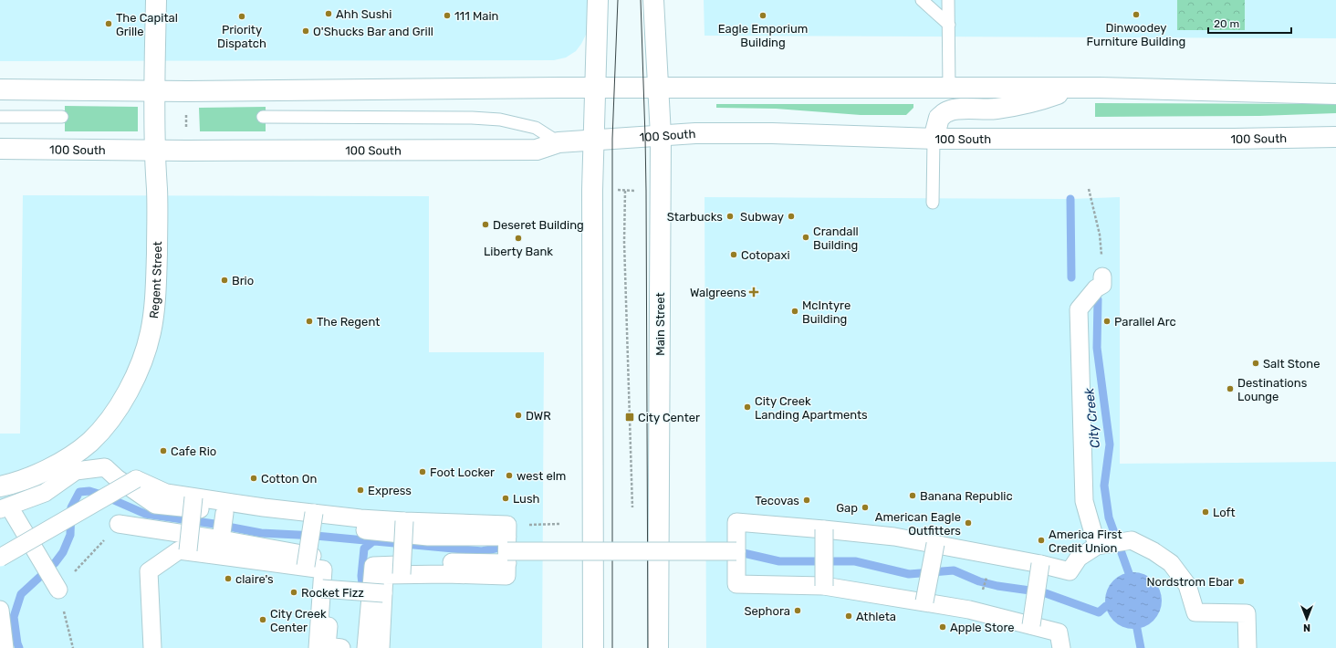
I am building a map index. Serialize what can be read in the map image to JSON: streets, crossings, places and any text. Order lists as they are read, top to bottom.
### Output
{
  "streets": {
    "street": ["100 South", "Regent Street", "Main Street"]
  },
  "crossings": [
    ["100 South", "Regent Street"],
    ["100 South", "Main Street"]
  ],
  "water": ["City Creek"],
  "places": {
    "other": [
      "Ahh Sushi",
      "Dinwoodey Furniture Building",
      "111 Main",
      "Eagle Emporium Building",
      "Priority Dispatch",
      "The Capital Grille",
      "O'Shucks Bar and Grill",
      "Starbucks",
      "Subway",
      "Deseret Building",
      "Crandall Building",
      "Liberty Bank",
      "Cotopaxi",
      "Brio",
      "McIntyre Building",
      "The Regent",
      "Parallel Arc",
      "Salt Stone",
      "Destinations Lounge",
      "City Creek Landing Apartments",
      "DWR",
      "Cafe Rio",
      "Foot Locker",
      "west elm",
      "Cotton On",
      "Express",
      "Banana Republic",
      "Lush",
      "Tecovas",
      "Gap",
      "Loft",
      "American Eagle Outfitters",
      "America First Credit Union",
      "claire's",
      "Nordstrom Ebar",
      "Rocket Fizz",
      "Sephora",
      "Athleta",
      "City Creek Center",
      "Apple Store"
    ],
    "health": ["Walgreens"],
    "transit": ["City Center"]
  },
  "scale_bar": "20 m",
  "north": "bottom"
}
